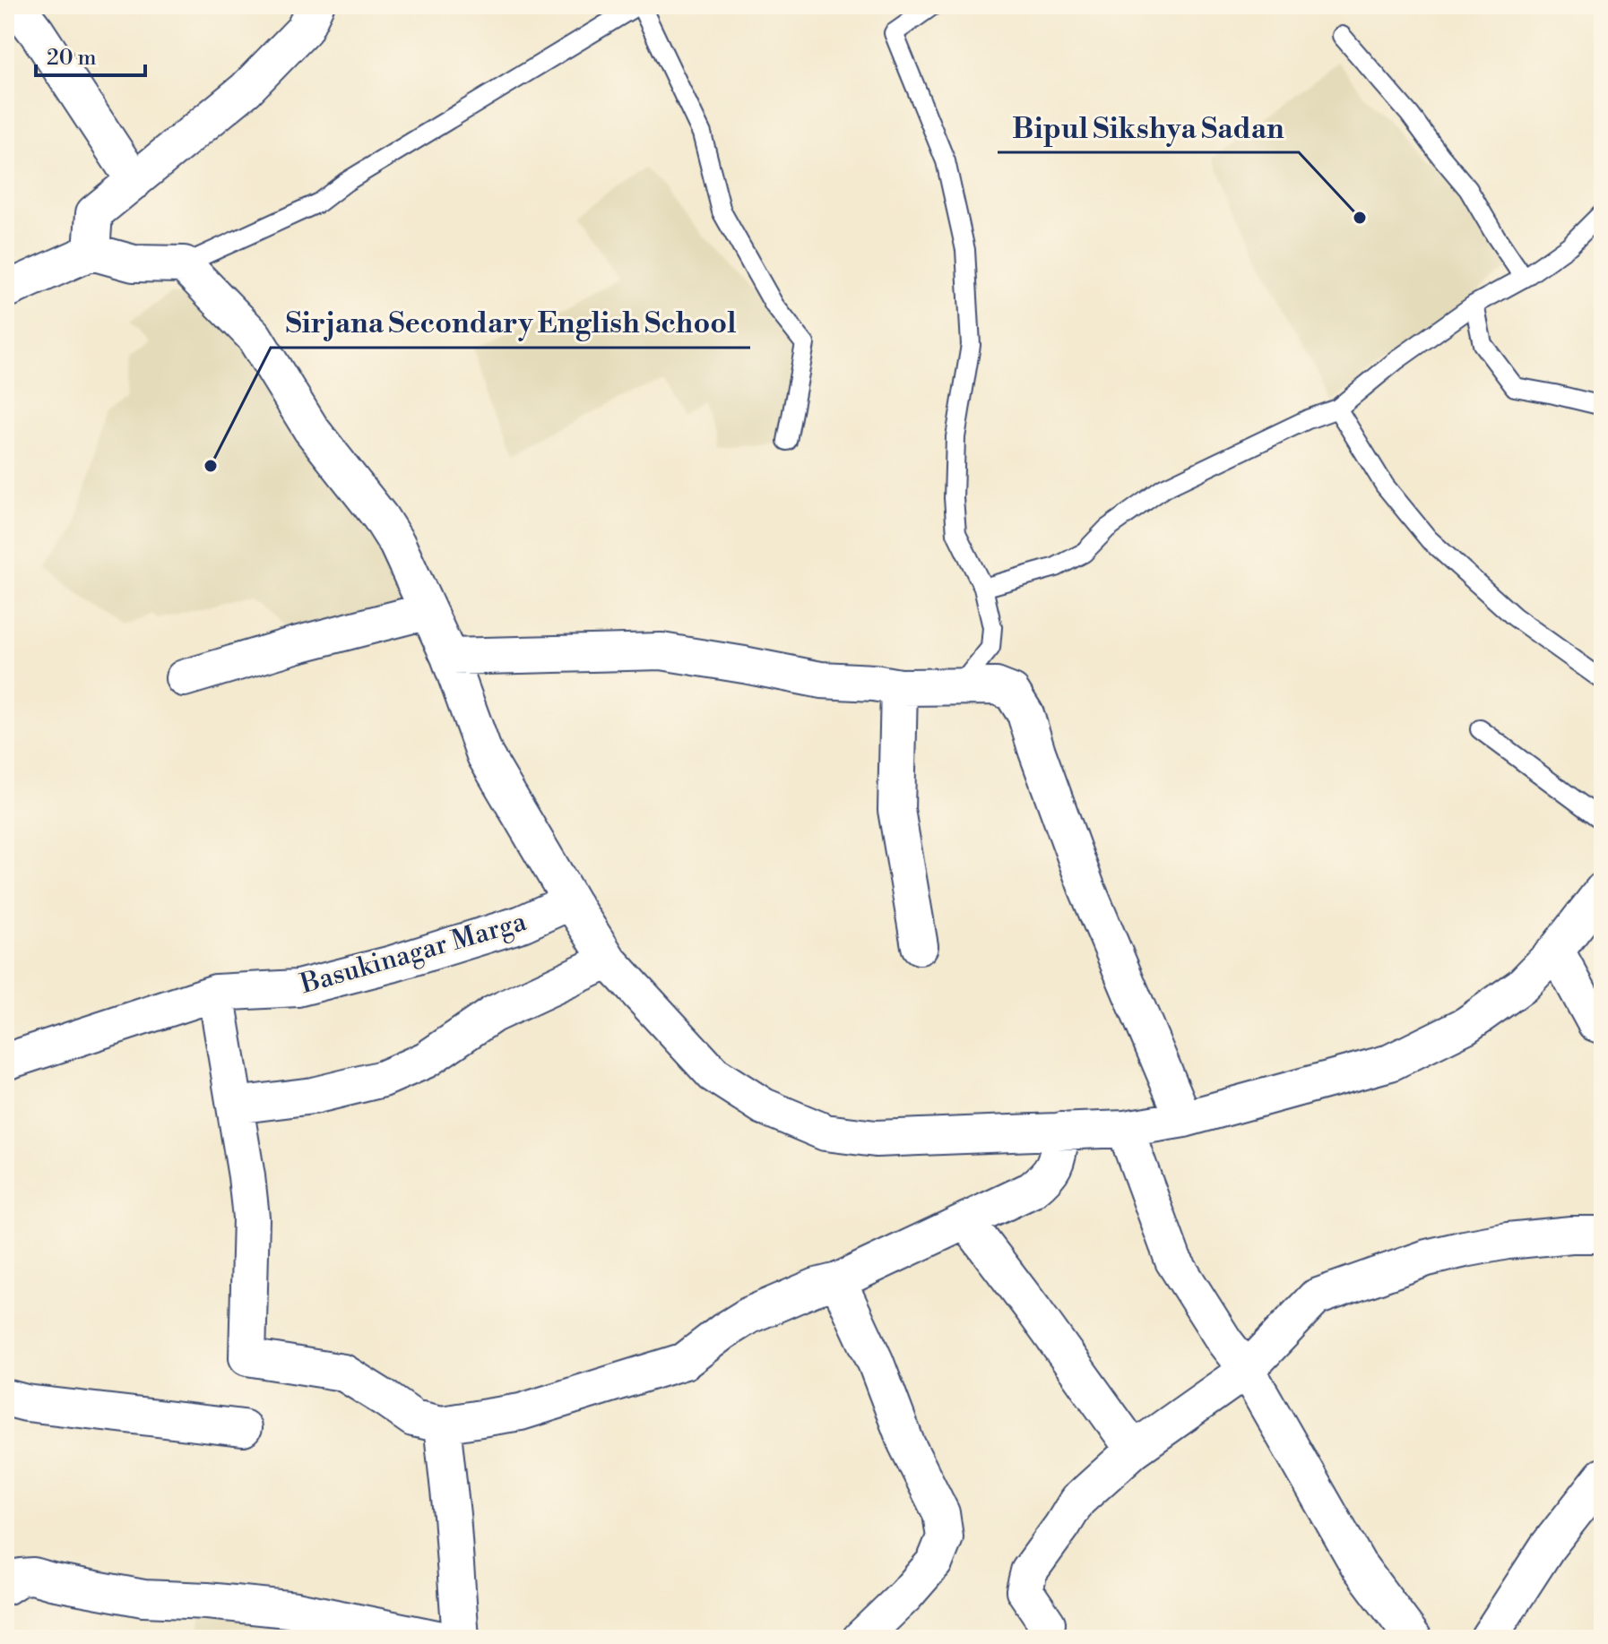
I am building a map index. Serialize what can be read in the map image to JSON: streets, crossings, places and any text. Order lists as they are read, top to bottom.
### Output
{
  "streets": {
    "street": ["Basukinagar Marga"]
  },
  "places": ["Bipul Sikshya Sadan", "Sirjana Secondary English School"],
  "scale_bar": "20 m"
}
